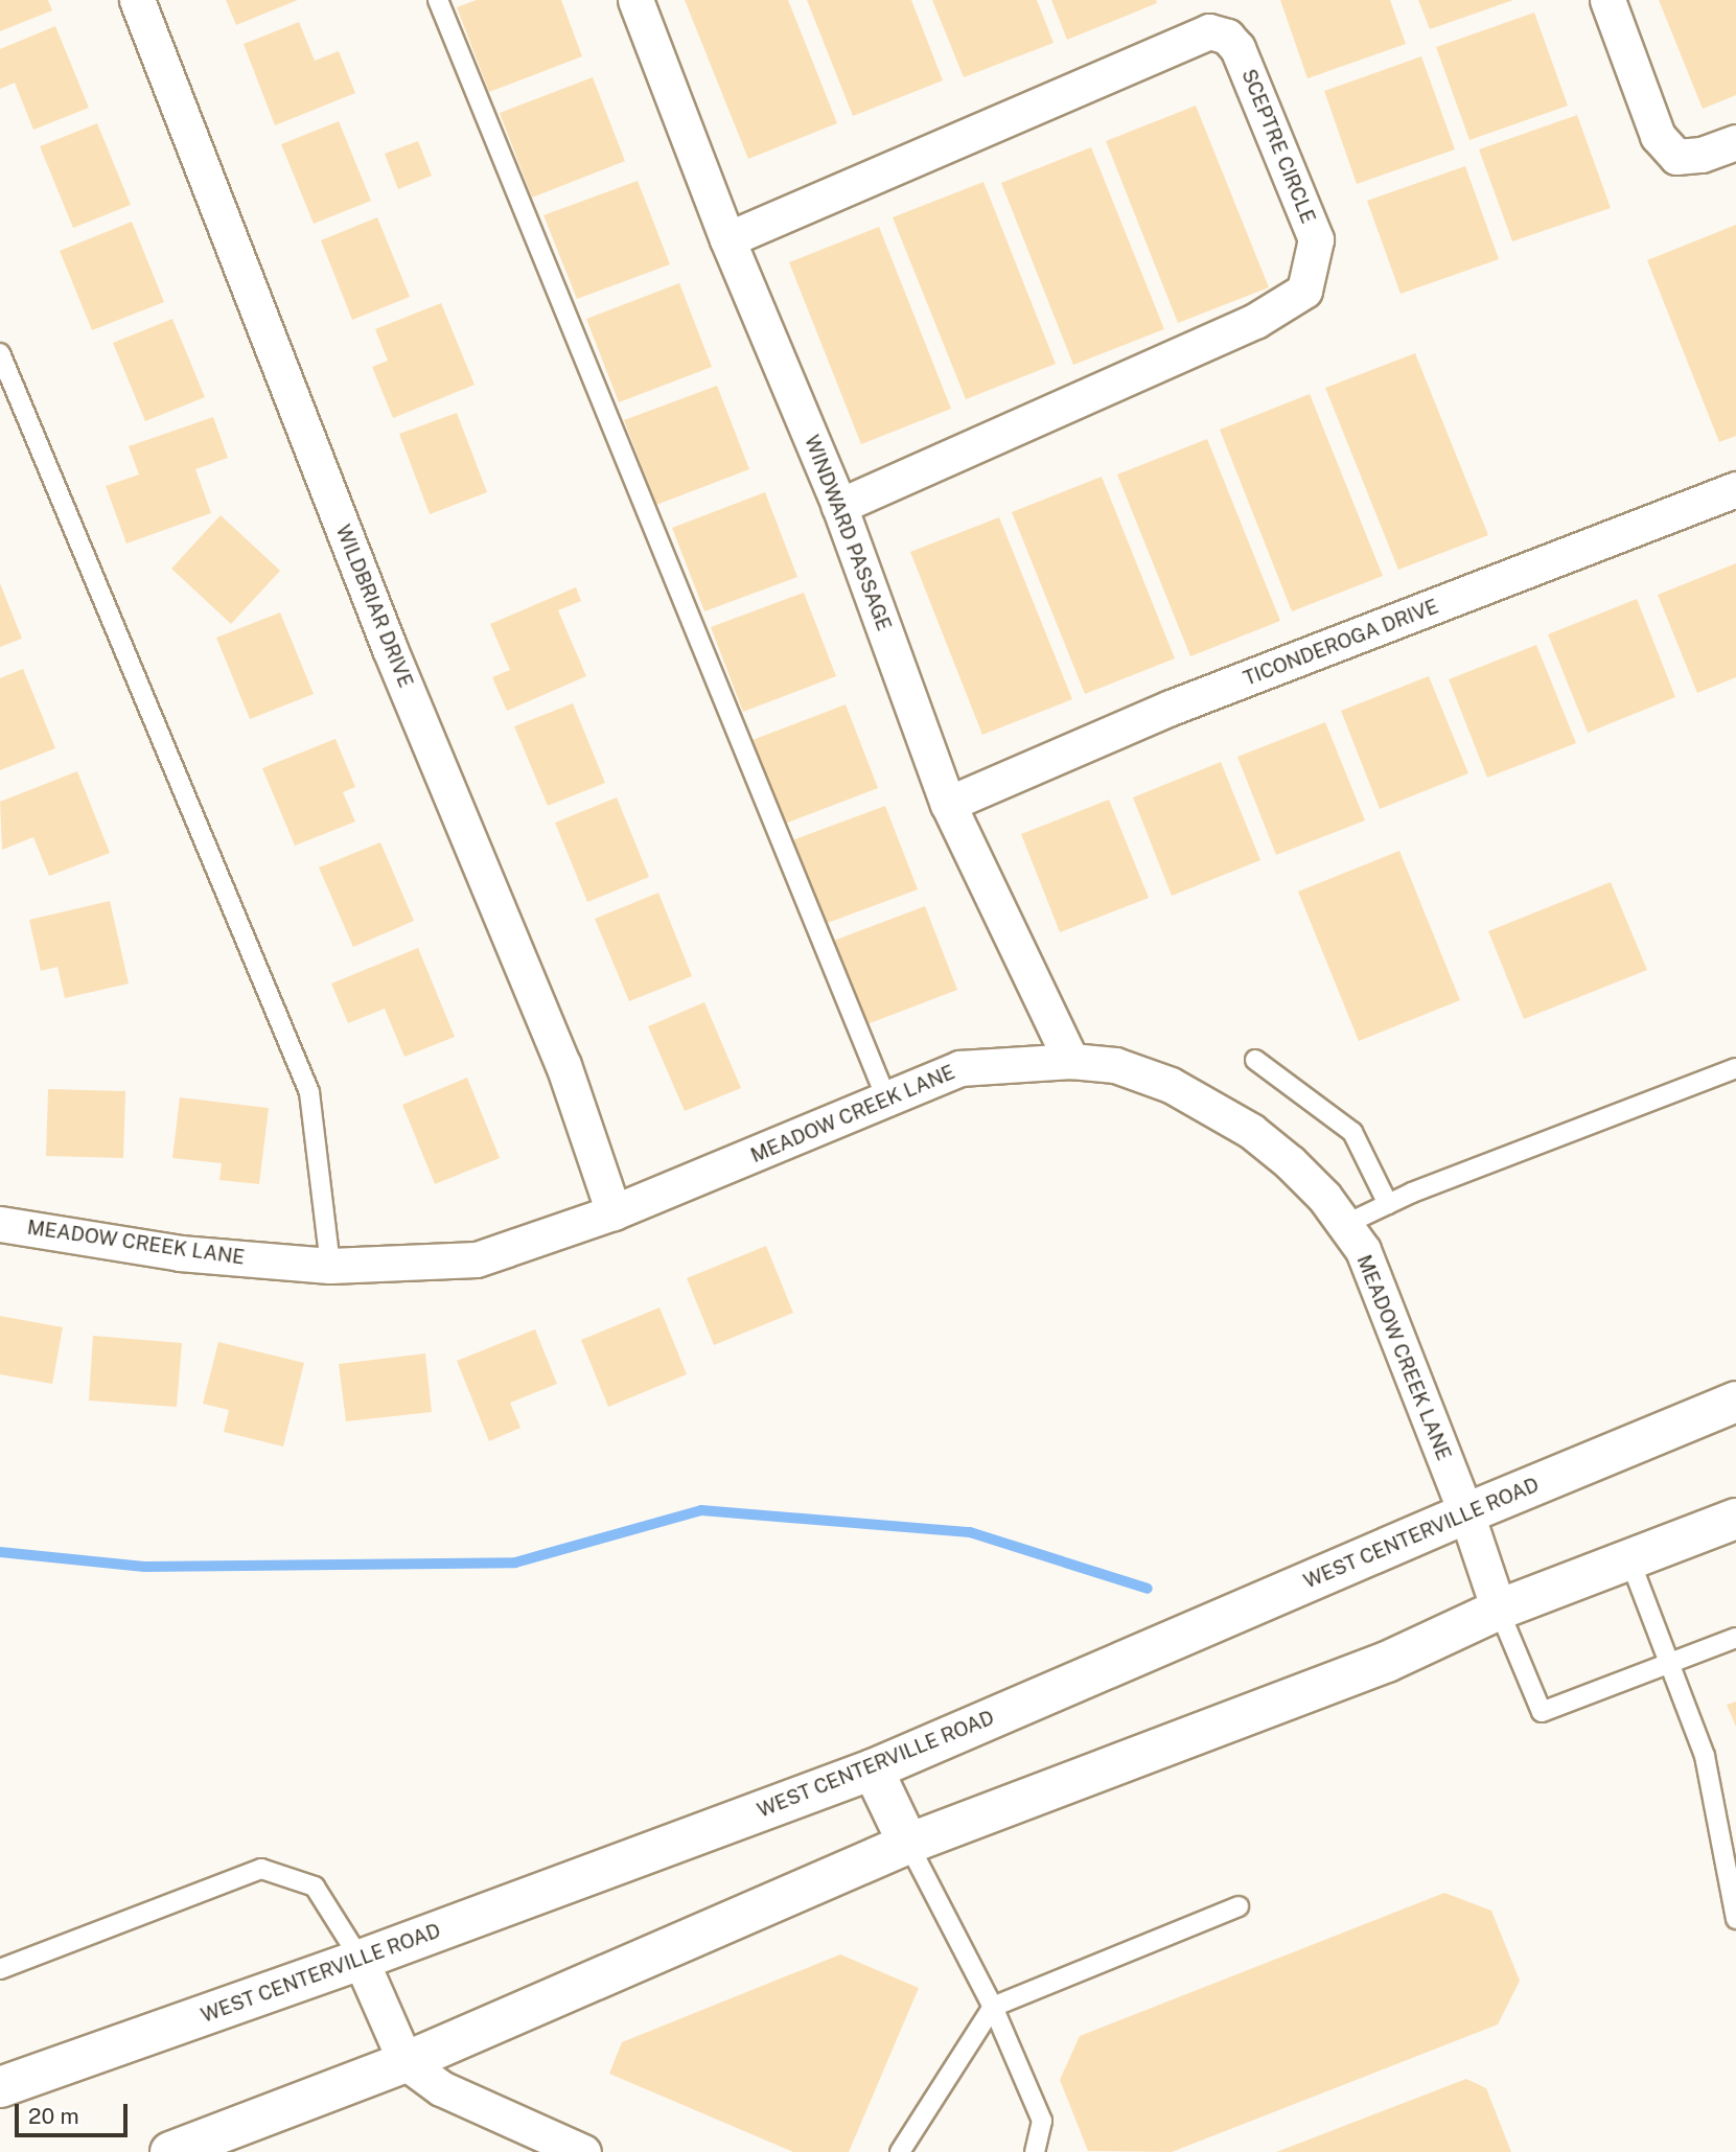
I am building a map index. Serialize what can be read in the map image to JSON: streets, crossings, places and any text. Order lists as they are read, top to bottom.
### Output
{
  "streets": {
    "main road": ["WEST CENTERVILLE ROAD"],
    "street": [
      "SCEPTRE CIRCLE",
      "WINDWARD PASSAGE",
      "WILDBRIAR DRIVE",
      "TICONDEROGA DRIVE",
      "MEADOW CREEK LANE"
    ]
  },
  "crossings": [
    ["SCEPTRE CIRCLE", "WINDWARD PASSAGE"],
    ["WINDWARD PASSAGE", "TICONDEROGA DRIVE"],
    ["WINDWARD PASSAGE", "MEADOW CREEK LANE"],
    ["WILDBRIAR DRIVE", "MEADOW CREEK LANE"],
    ["MEADOW CREEK LANE", "WEST CENTERVILLE ROAD"]
  ],
  "scale_bar": "20 m"
}
